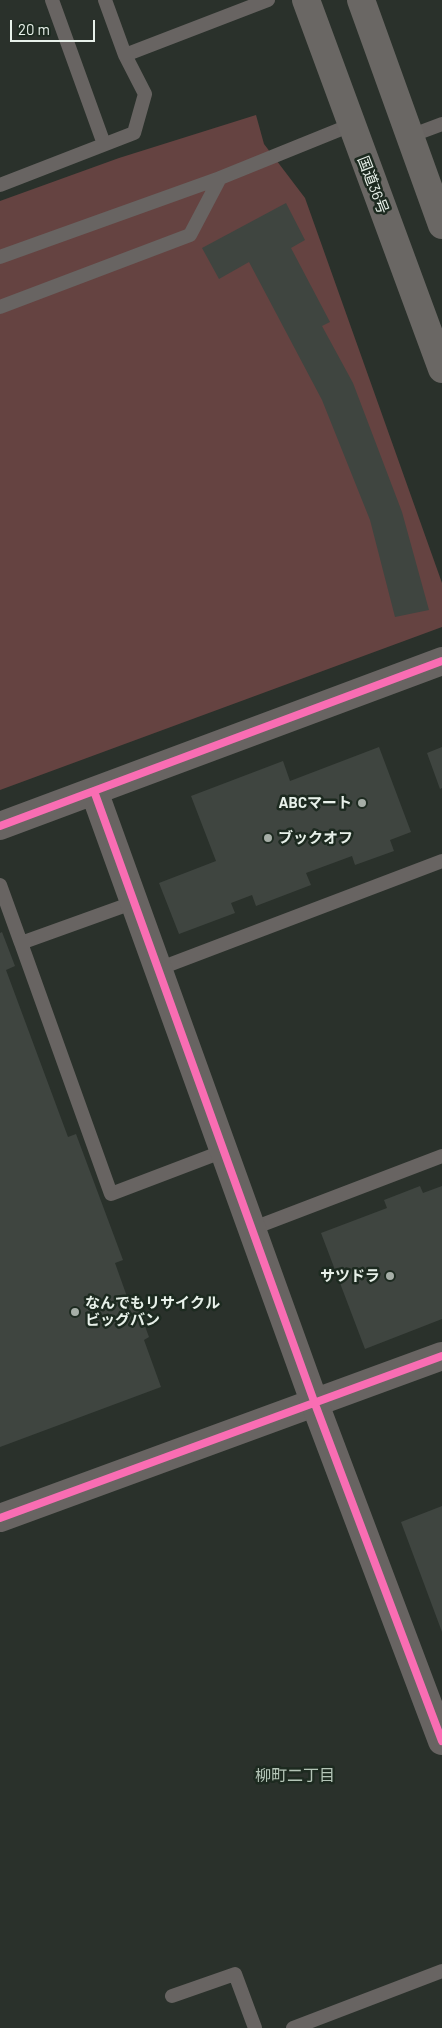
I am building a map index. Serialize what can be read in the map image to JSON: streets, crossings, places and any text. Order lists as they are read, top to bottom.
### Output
{
  "streets": {
    "highway": ["国道36号"]
  },
  "districts": ["柳町二丁目"],
  "places": [
    "ABCマート",
    "ブックオフ",
    "サツドラ",
    "なんでもリサイクル ビッグバン"
  ],
  "scale_bar": "20 m"
}
